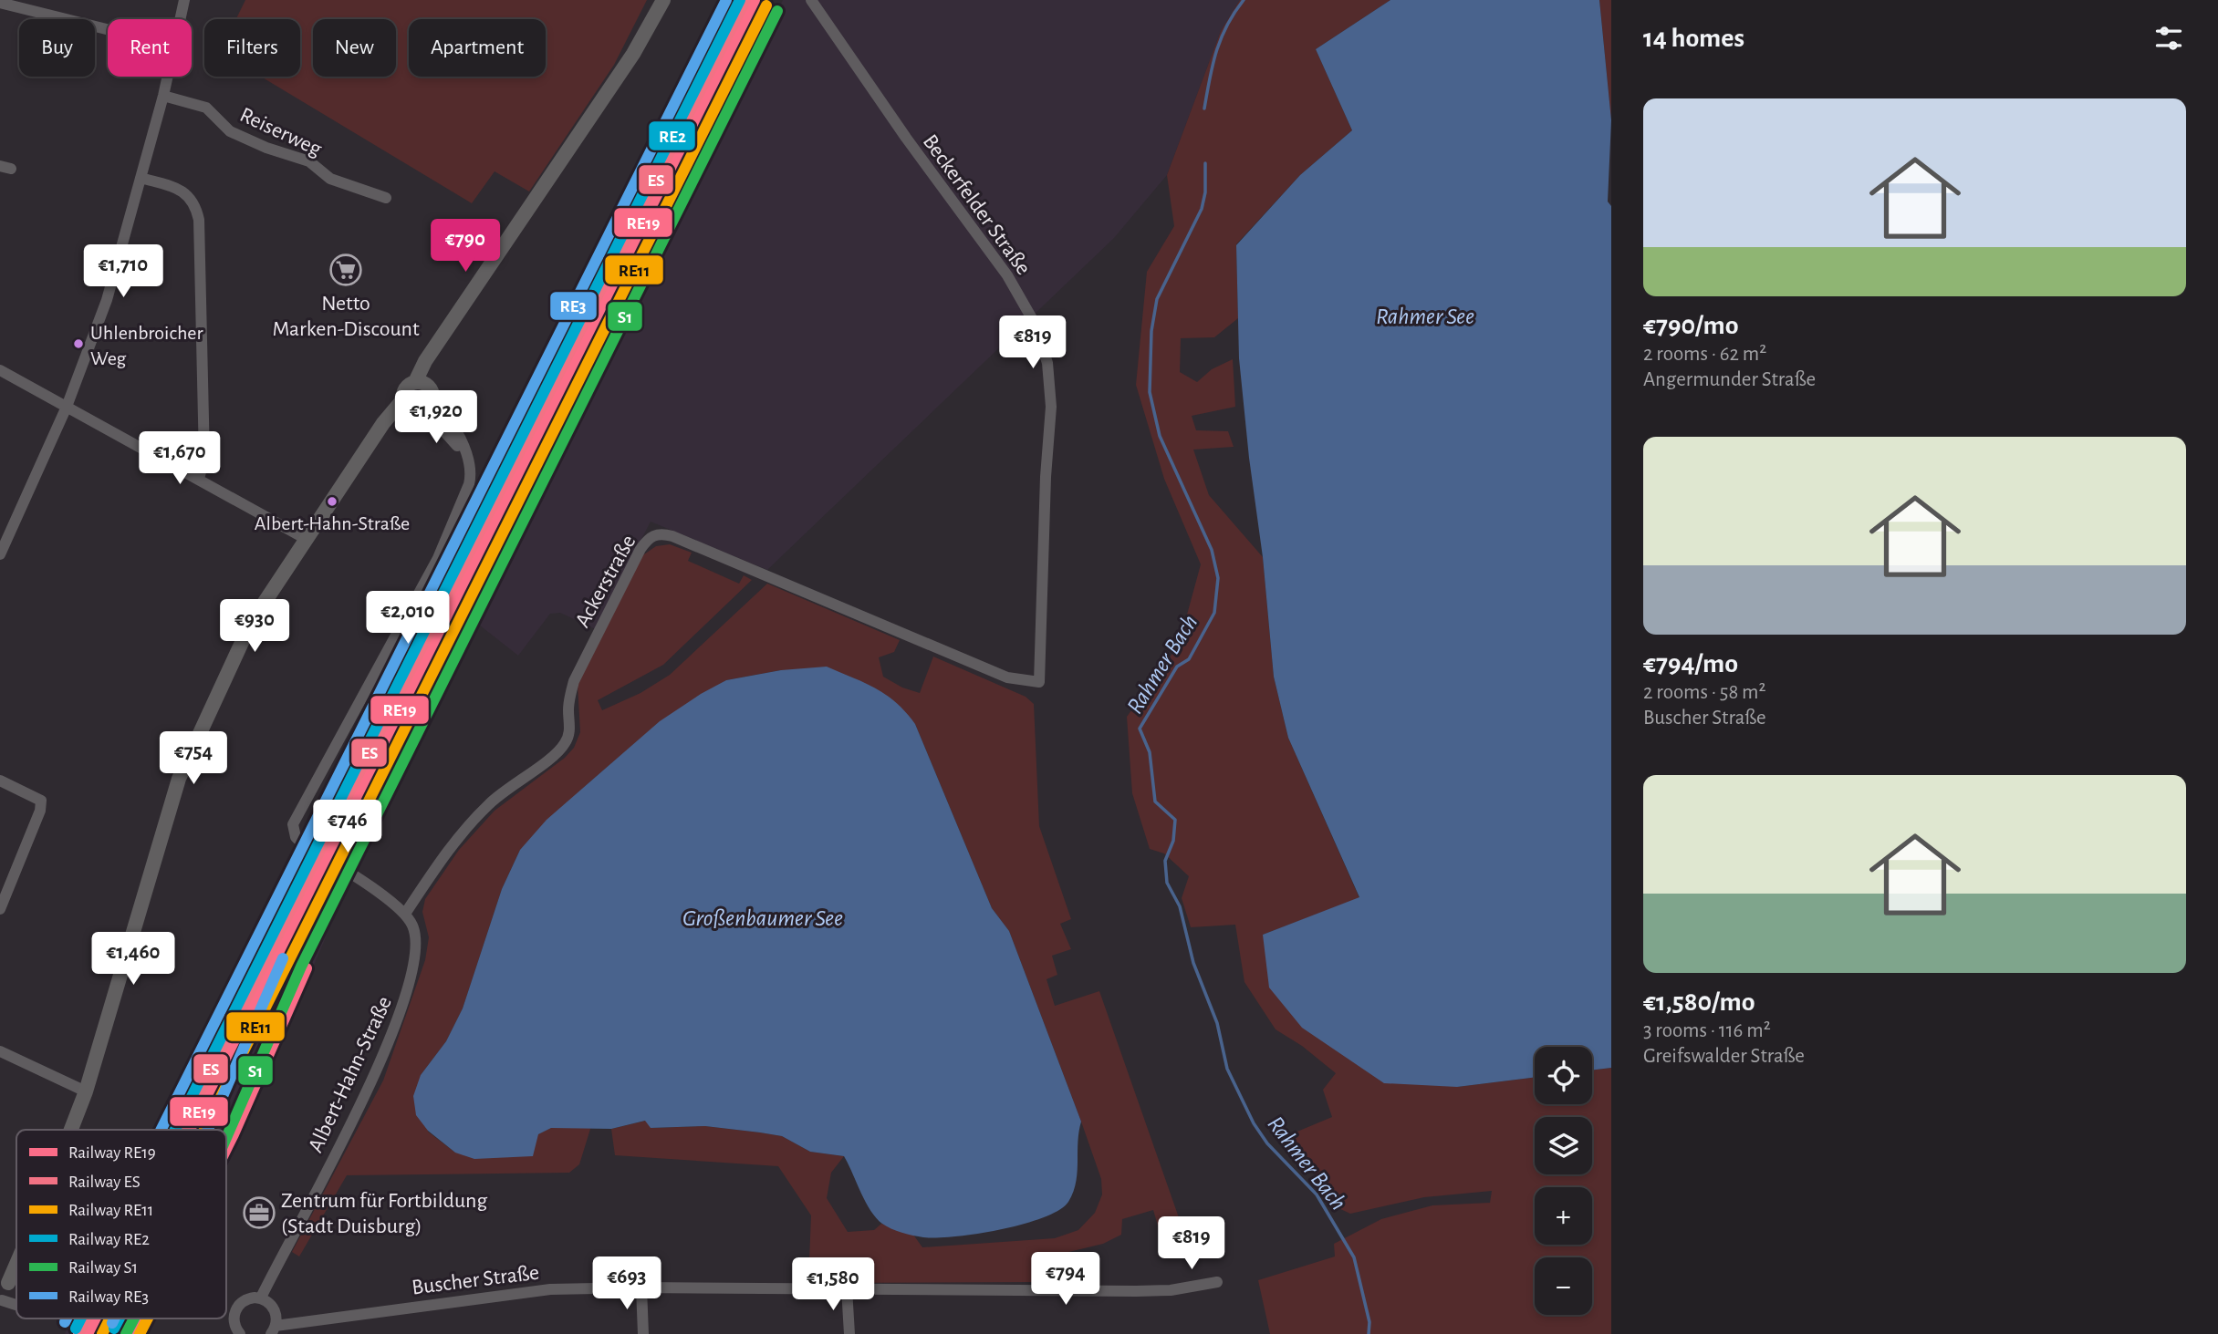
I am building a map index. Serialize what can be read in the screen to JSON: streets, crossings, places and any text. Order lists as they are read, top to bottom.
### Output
{
  "streets": {
    "street": [
      "Reiserweg",
      "Beckerfelder Straße",
      "Ackerstraße",
      "Albert-Hahn-Straße",
      "Buscher Straße"
    ]
  },
  "crossings": [
    ["Beckerfelder Straße", "Ackerstraße"],
    ["Ackerstraße", "Albert-Hahn-Straße"]
  ],
  "water": ["Rahmer See", "Rahmer Bach", "Großenbaumer See"],
  "places": {
    "supermarket": ["Netto Marken-Discount"],
    "other": ["Uhlenbroicher Weg", "Albert-Hahn-Straße"],
    "office": ["Zentrum für Fortbildung (Stadt Duisburg)"]
  },
  "lines": [
    "rail line RE19",
    "rail line ES",
    "rail line RE2",
    "rail line RE3",
    "rail line RE11",
    "rail line S1"
  ],
  "legend": [
    "Railway RE19",
    "Railway ES",
    "Railway RE11",
    "Railway RE2",
    "Railway S1",
    "Railway RE3"
  ],
  "page": {
    "heading": "14 homes",
    "chip": [
      "Buy",
      "Rent",
      "Filters",
      "New",
      "Apartment"
    ],
    "list": [
      {
        "name": "€790/mo",
        "note": "2 rooms · 62 m² · Angermunder Straße"
      },
      {
        "name": "€794/mo",
        "note": "2 rooms · 58 m² · Buscher Straße"
      },
      {
        "name": "€1,580/mo",
        "note": "3 rooms · 116 m² · Greifswalder Straße"
      }
    ],
    "price": [
      "€790",
      "€1,710",
      "€819",
      "€1,920",
      "€1,670",
      "€2,010",
      "€930",
      "€754",
      "€746",
      "€1,460",
      "€819",
      "€794",
      "€693",
      "€1,580"
    ],
    "map_buttons": ["+", "−"]
  }
}
